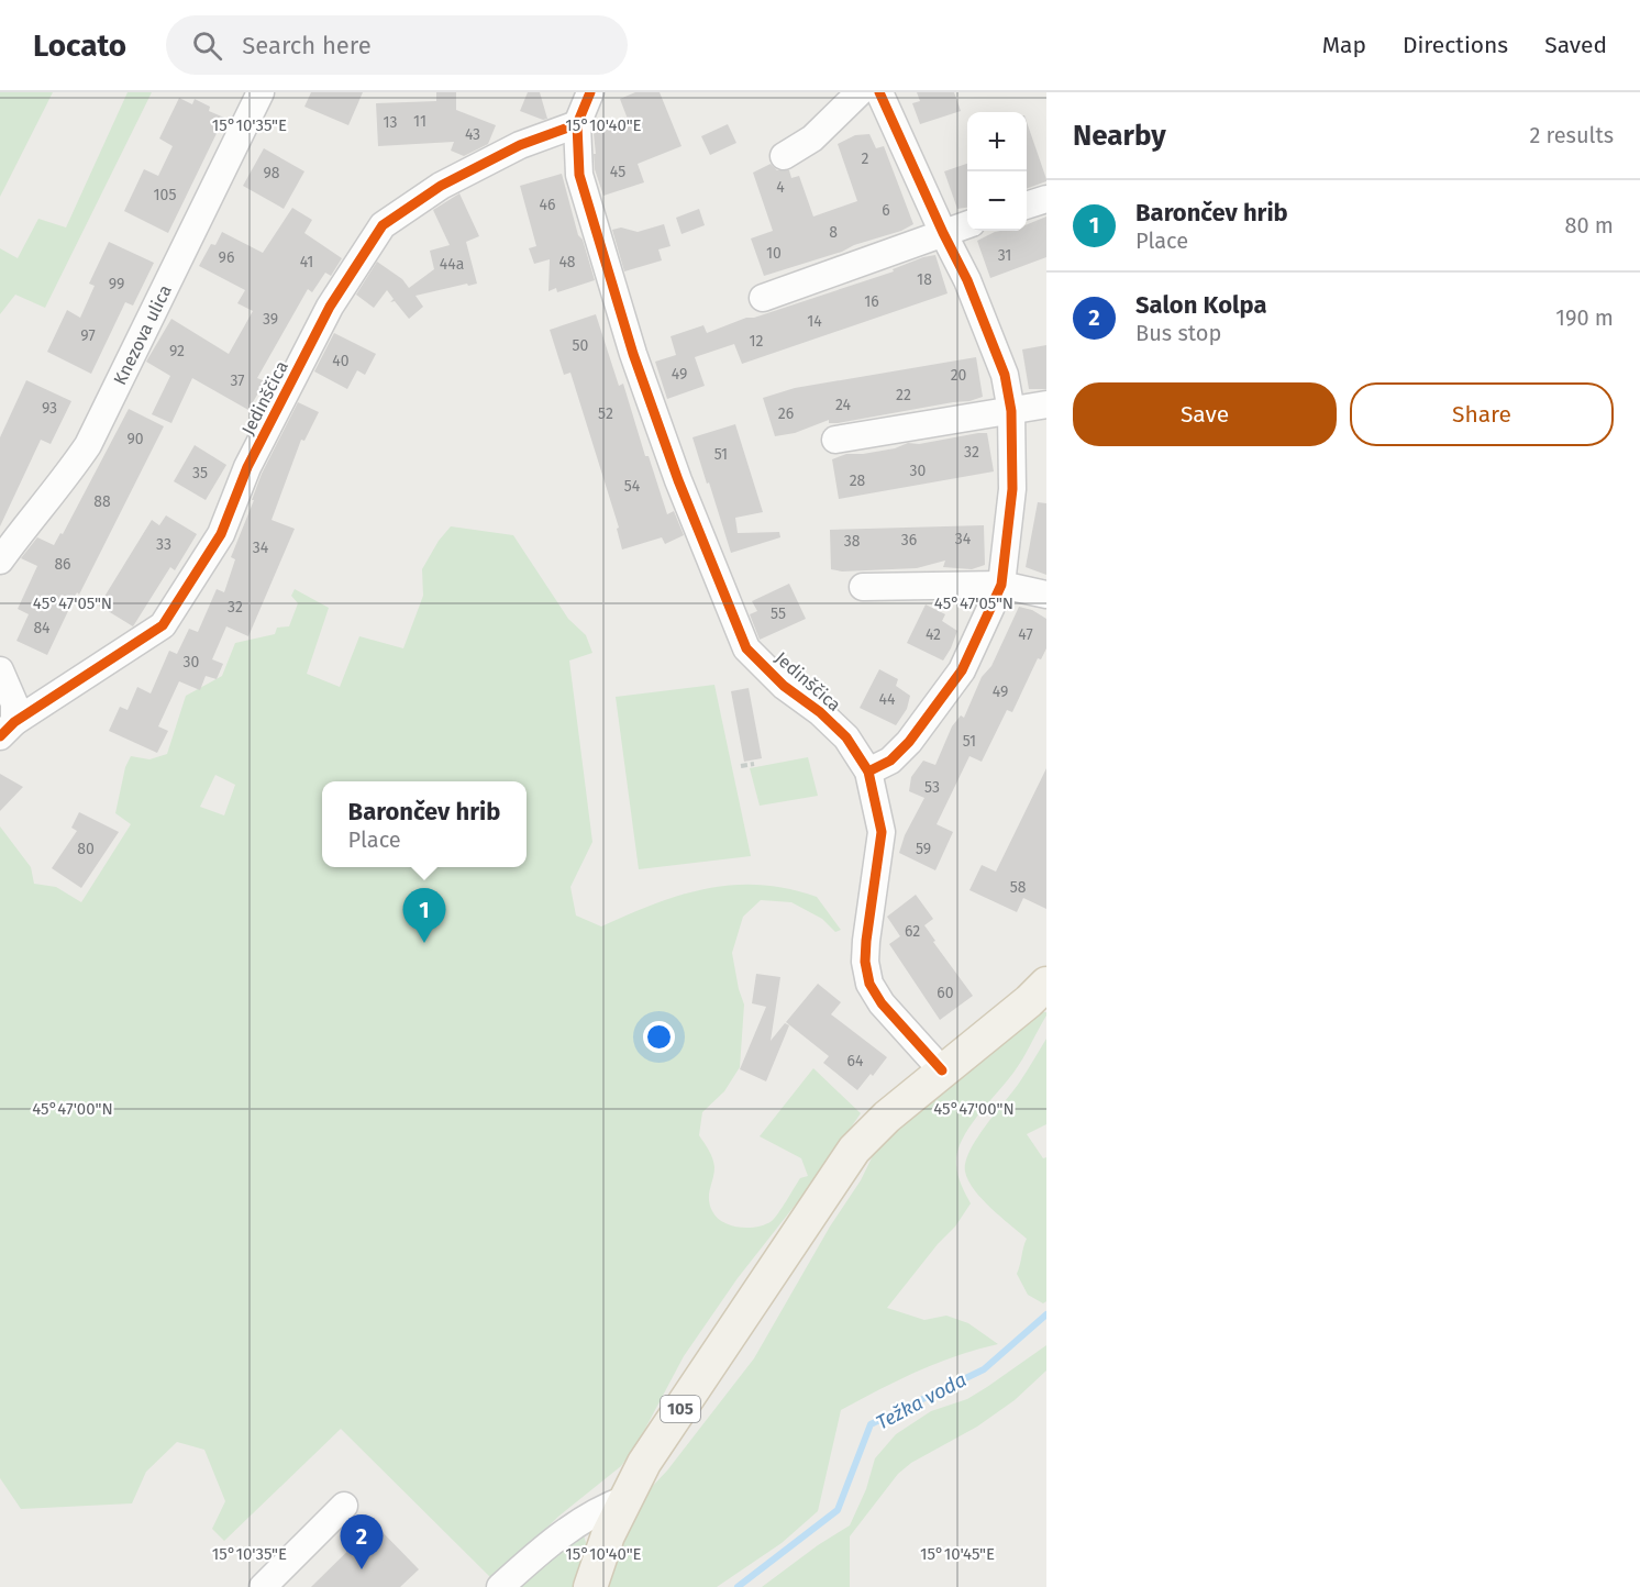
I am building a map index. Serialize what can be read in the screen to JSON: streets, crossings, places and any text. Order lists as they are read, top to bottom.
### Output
{
  "streets": {
    "main road": ["105"],
    "street": ["Knezova ulica", "Jedinščica"]
  },
  "water": ["Težka voda"],
  "house_numbers": [
    "11",
    "13",
    "43",
    "2",
    "45",
    "98",
    "4",
    "105",
    "46",
    "6",
    "8",
    "10",
    "31",
    "96",
    "41",
    "48",
    "44a",
    "18",
    "99",
    "16",
    "39",
    "14",
    "97",
    "12",
    "50",
    "92",
    "40",
    "49",
    "20",
    "37",
    "22",
    "24",
    "93",
    "52",
    "26",
    "90",
    "32",
    "51",
    "30",
    "35",
    "28",
    "54",
    "88",
    "34",
    "36",
    "38",
    "33",
    "34",
    "86",
    "32",
    "55",
    "84",
    "42",
    "47",
    "30",
    "49",
    "44",
    "51",
    "53",
    "80",
    "59",
    "58",
    "62",
    "60",
    "64"
  ],
  "page": {
    "header": "Locato",
    "search": "Search here",
    "nav": ["Map", "Directions", "Saved"],
    "heading": ["Nearby", "2 results"],
    "map_buttons": ["+", "−"],
    "list": [
      {
        "mark": "1",
        "name": "Barončev hrib",
        "note": "Place",
        "value": "80 m"
      },
      {
        "mark": "2",
        "name": "Salon Kolpa",
        "note": "Bus stop",
        "value": "190 m"
      }
    ],
    "buttons": ["Save", "Share"],
    "popup": ["Barončev hrib", "Place"],
    "pins": ["1", "2"]
  },
  "coordinates": [
    "15°10'35\"E",
    "15°10'40\"E",
    "45°47'05\"N",
    "45°47'00\"N",
    "15°10'45\"E"
  ]
}
